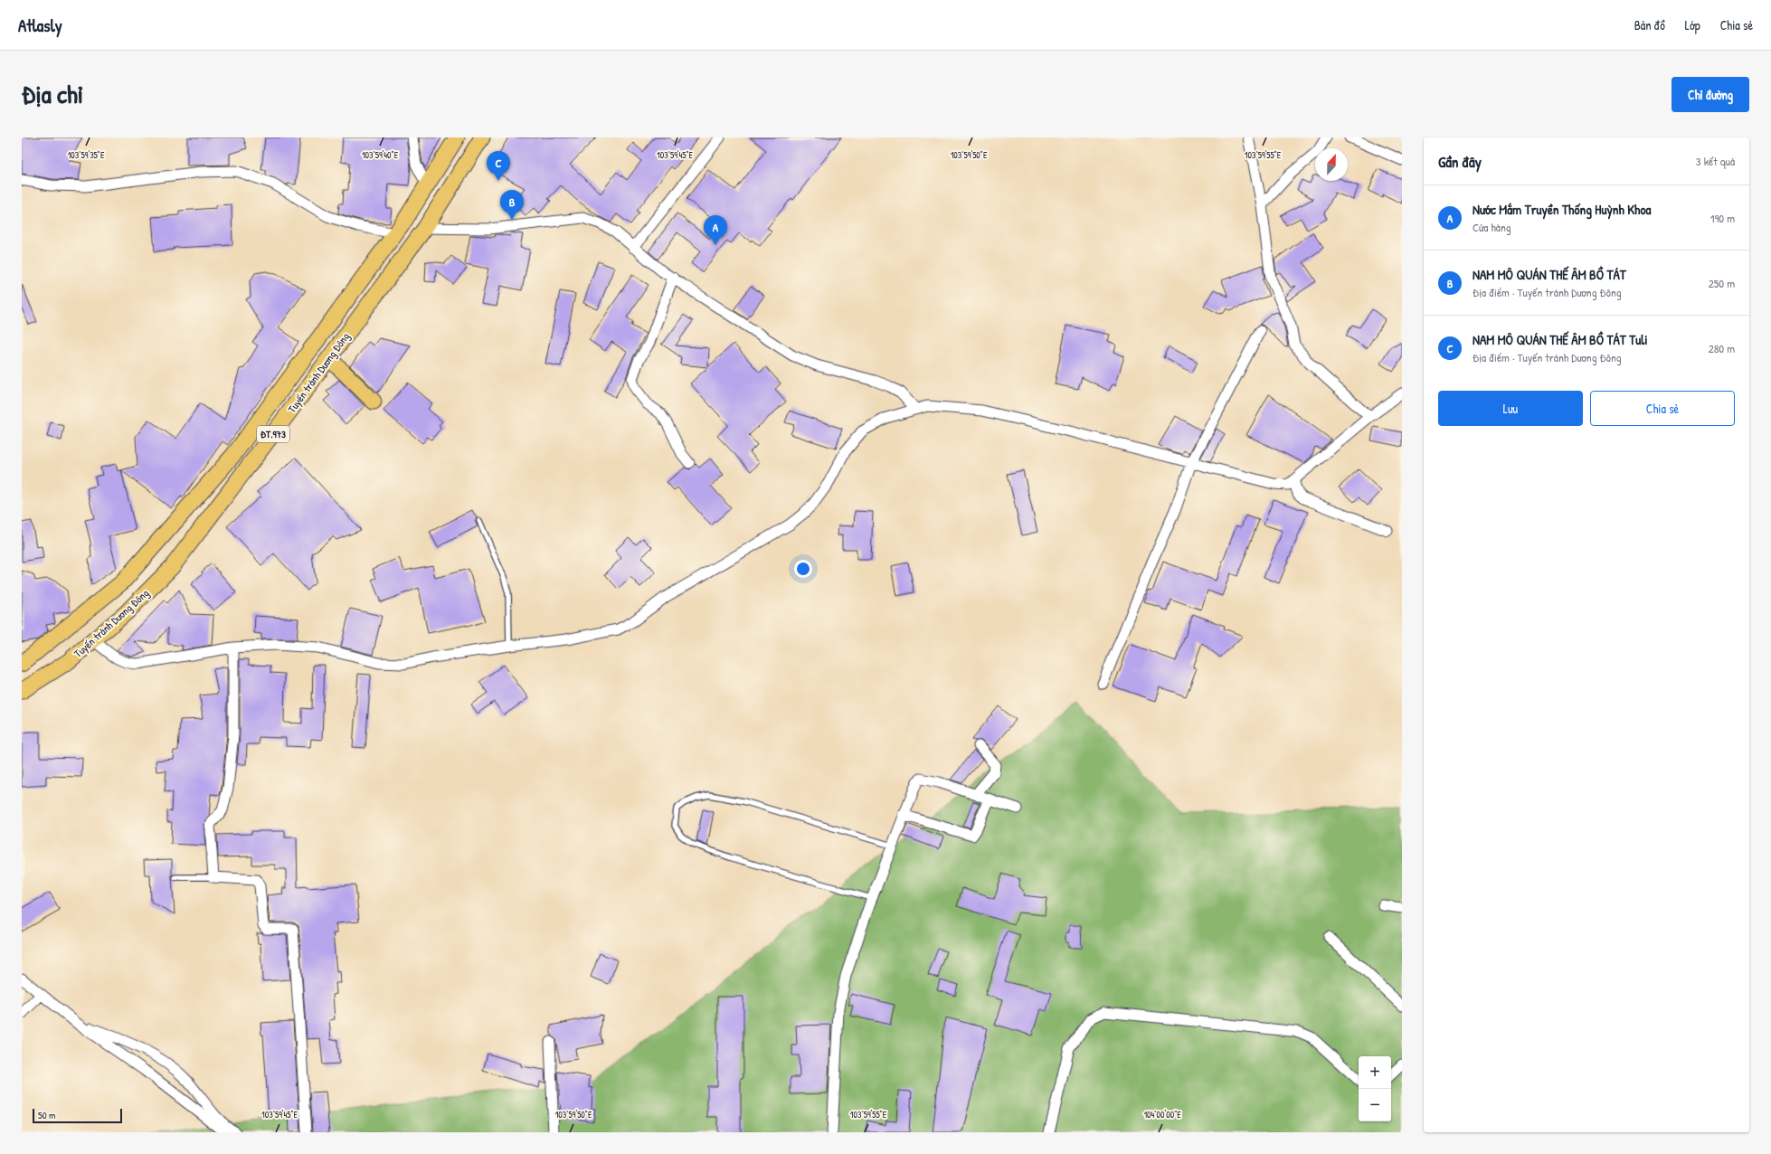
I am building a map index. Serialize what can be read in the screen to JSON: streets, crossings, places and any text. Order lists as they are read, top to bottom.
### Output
{
  "streets": {
    "main road": ["Tuyến tránh Dương Đông", "ĐT.973"]
  },
  "scale_bar": "50 m",
  "north": "top",
  "page": {
    "header": "Atlasly",
    "nav": ["Bản đồ", "Lớp", "Chia sẻ"],
    "title": "Địa chỉ",
    "buttons": [
      "Chỉ đường",
      ["Lưu", "Chia sẻ"]
    ],
    "heading": ["Gần đây", "3 kết quả"],
    "pins": ["C", "B", "A"],
    "list": [
      {
        "mark": "A",
        "name": "Nước Mắm Truyền Thống Huỳnh Khoa",
        "note": "Cửa hàng",
        "value": "190 m"
      },
      {
        "mark": "B",
        "name": "NAM MÔ QUÁN THẾ ÂM BỒ TÁT",
        "note": "Địa điểm · Tuyến tránh Dương Đông",
        "value": "250 m"
      },
      {
        "mark": "C",
        "name": "NAM MÔ QUÁN THẾ ÂM BỒ TÁT Tuli",
        "note": "Địa điểm · Tuyến tránh Dương Đông",
        "value": "280 m"
      }
    ],
    "map_buttons": ["+", "−"],
    "scale": "50 m"
  },
  "coordinates": [
    "103°59'35\"E",
    "103°59'40\"E",
    "103°59'45\"E",
    "103°59'50\"E",
    "103°59'55\"E",
    "104°00'00\"E"
  ]
}
